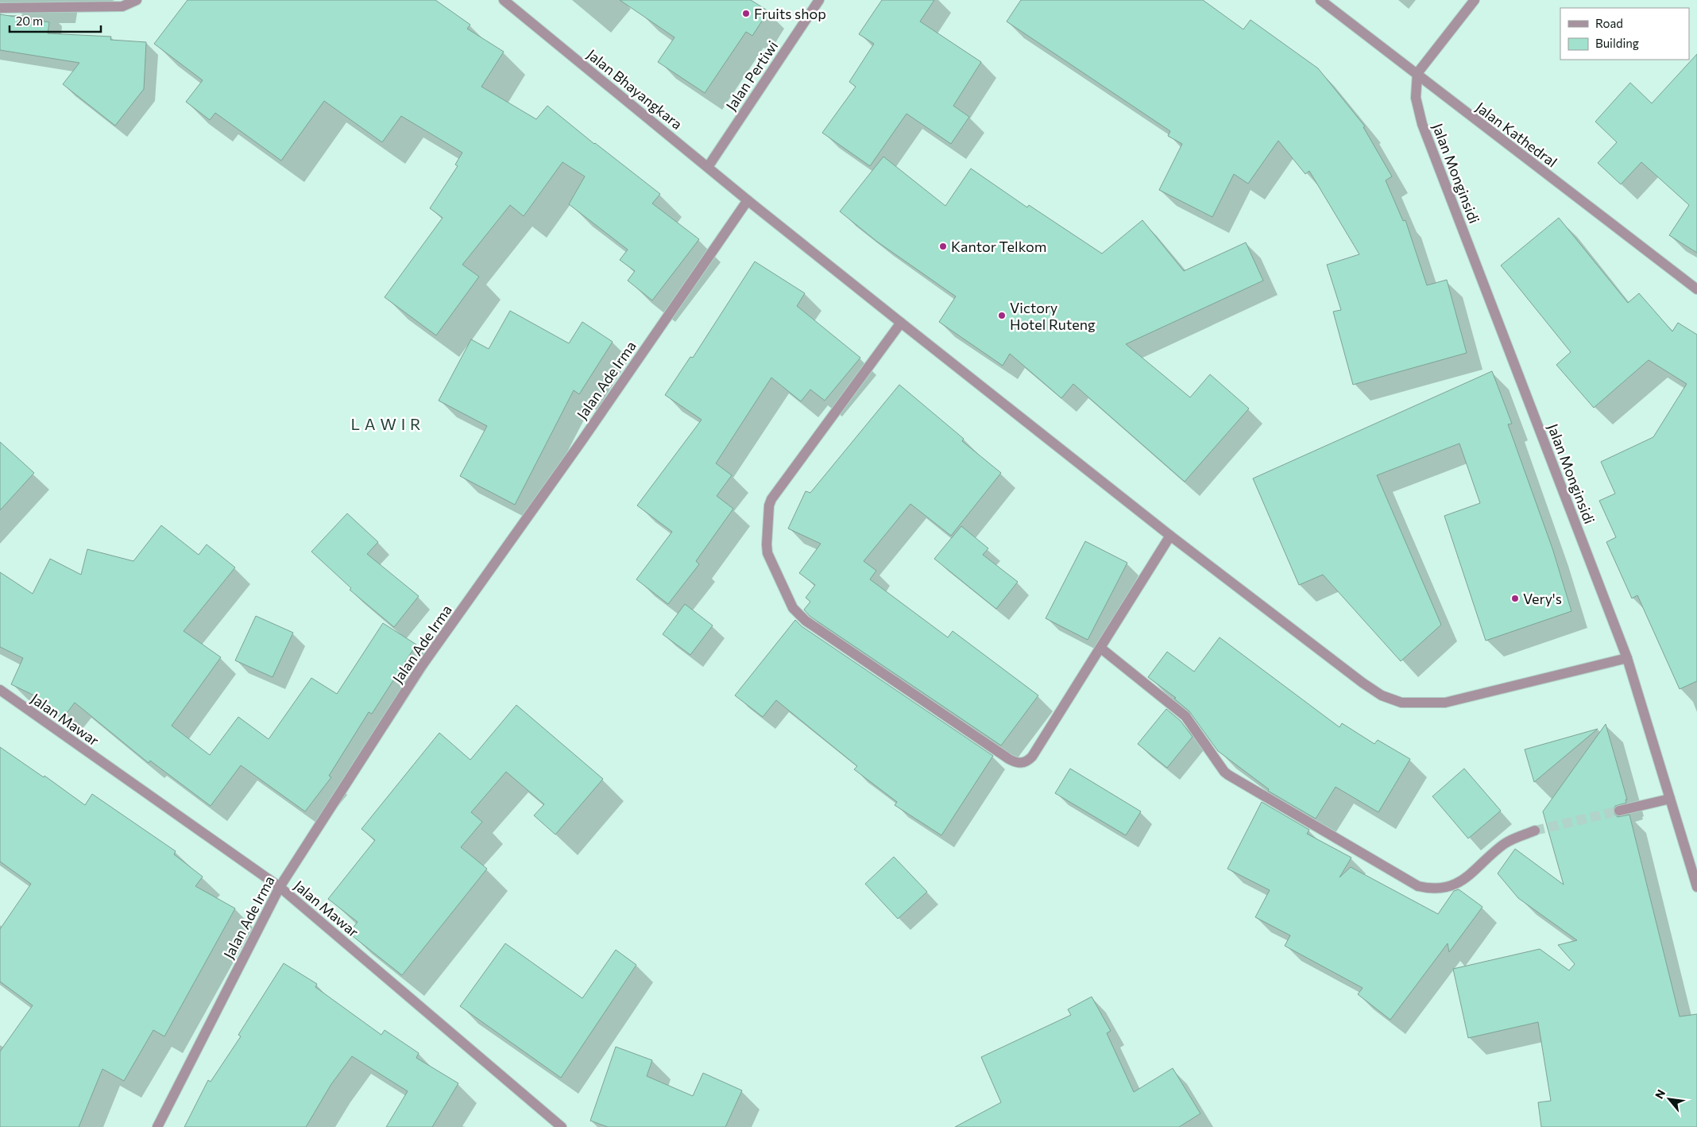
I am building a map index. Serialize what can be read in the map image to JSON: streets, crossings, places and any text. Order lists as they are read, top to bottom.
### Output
{
  "streets": {
    "street": [
      "Jalan Pertiwi",
      "Jalan Bhayangkara",
      "Jalan Kathedral",
      "Jalan Monginsidi",
      "Jalan Ade Irma",
      "Jalan Mawar"
    ]
  },
  "crossings": [
    ["Jalan Pertiwi", "Jalan Bhayangkara"],
    ["Jalan Bhayangkara", "Jalan Monginsidi"],
    ["Jalan Bhayangkara", "Jalan Ade Irma"],
    ["Jalan Kathedral", "Jalan Monginsidi"],
    ["Jalan Ade Irma", "Jalan Mawar"]
  ],
  "districts": ["L A W I R"],
  "places": [
    "Fruits shop",
    "Kantor Telkom",
    "Victory Hotel Ruteng",
    "Very's"
  ],
  "legend": ["Road", "Building"],
  "scale_bar": "20 m",
  "north": "top left"
}
